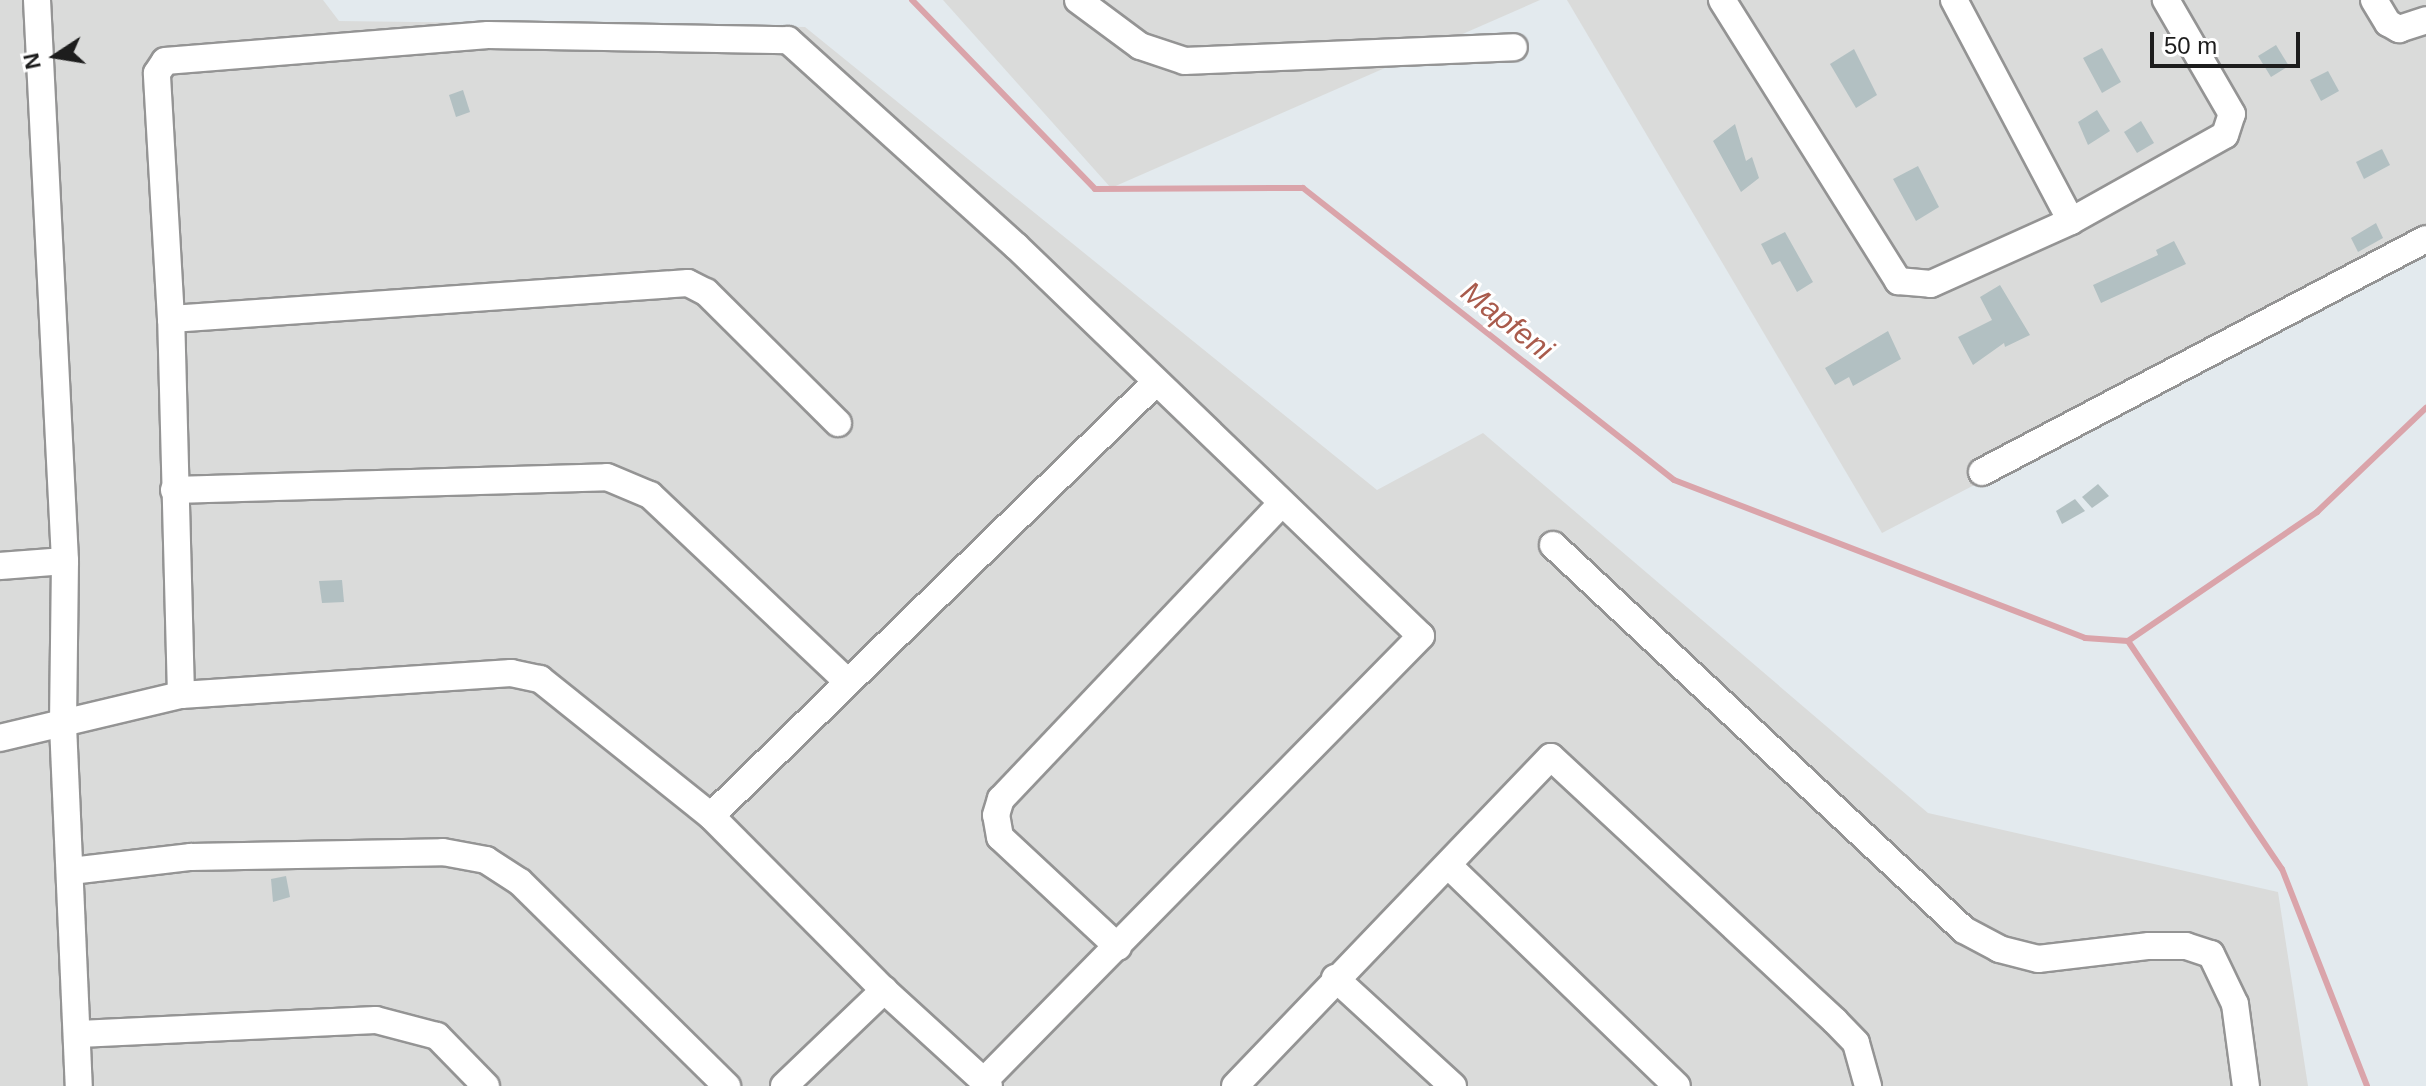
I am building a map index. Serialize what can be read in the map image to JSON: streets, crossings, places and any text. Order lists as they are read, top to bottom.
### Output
{
  "water": ["Mapfeni"],
  "scale_bar": "50 m",
  "north": "left"
}
